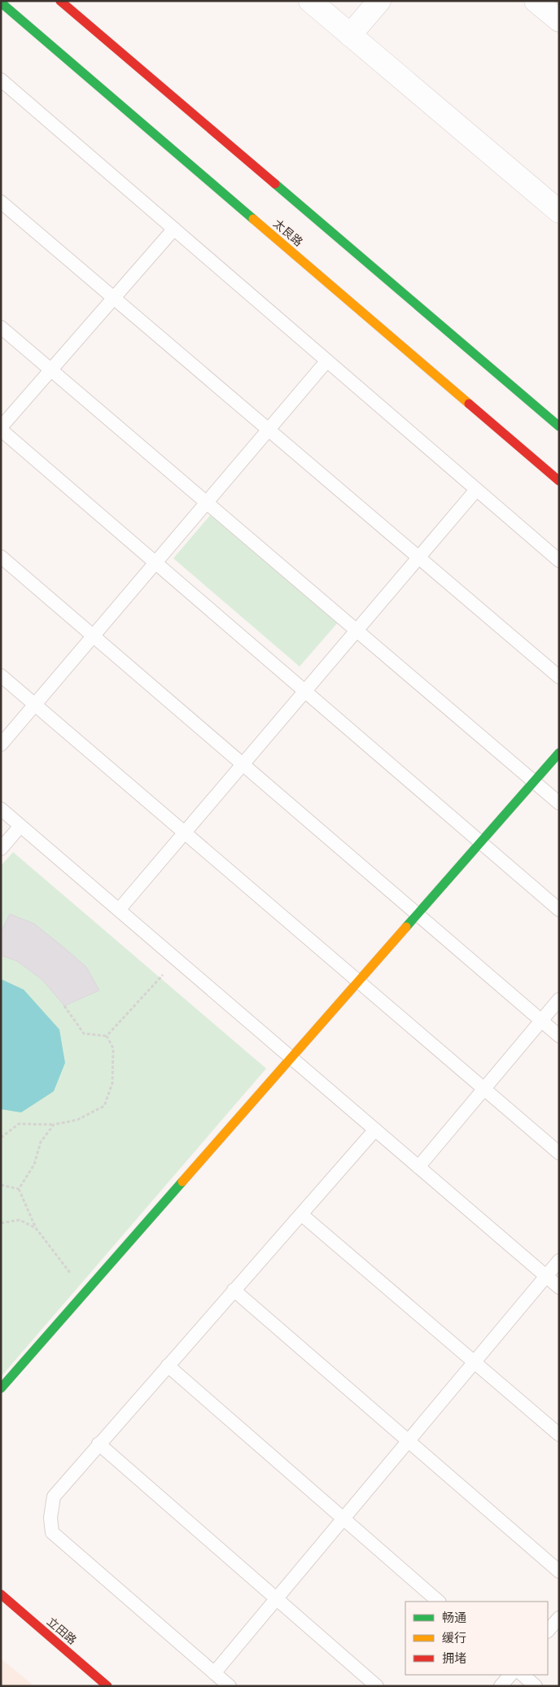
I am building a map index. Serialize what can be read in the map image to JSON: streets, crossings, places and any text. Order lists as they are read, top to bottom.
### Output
{
  "streets": {
    "street": ["太艮路", "立田路"]
  },
  "legend": ["畅通", "缓行", "拥堵"]
}
